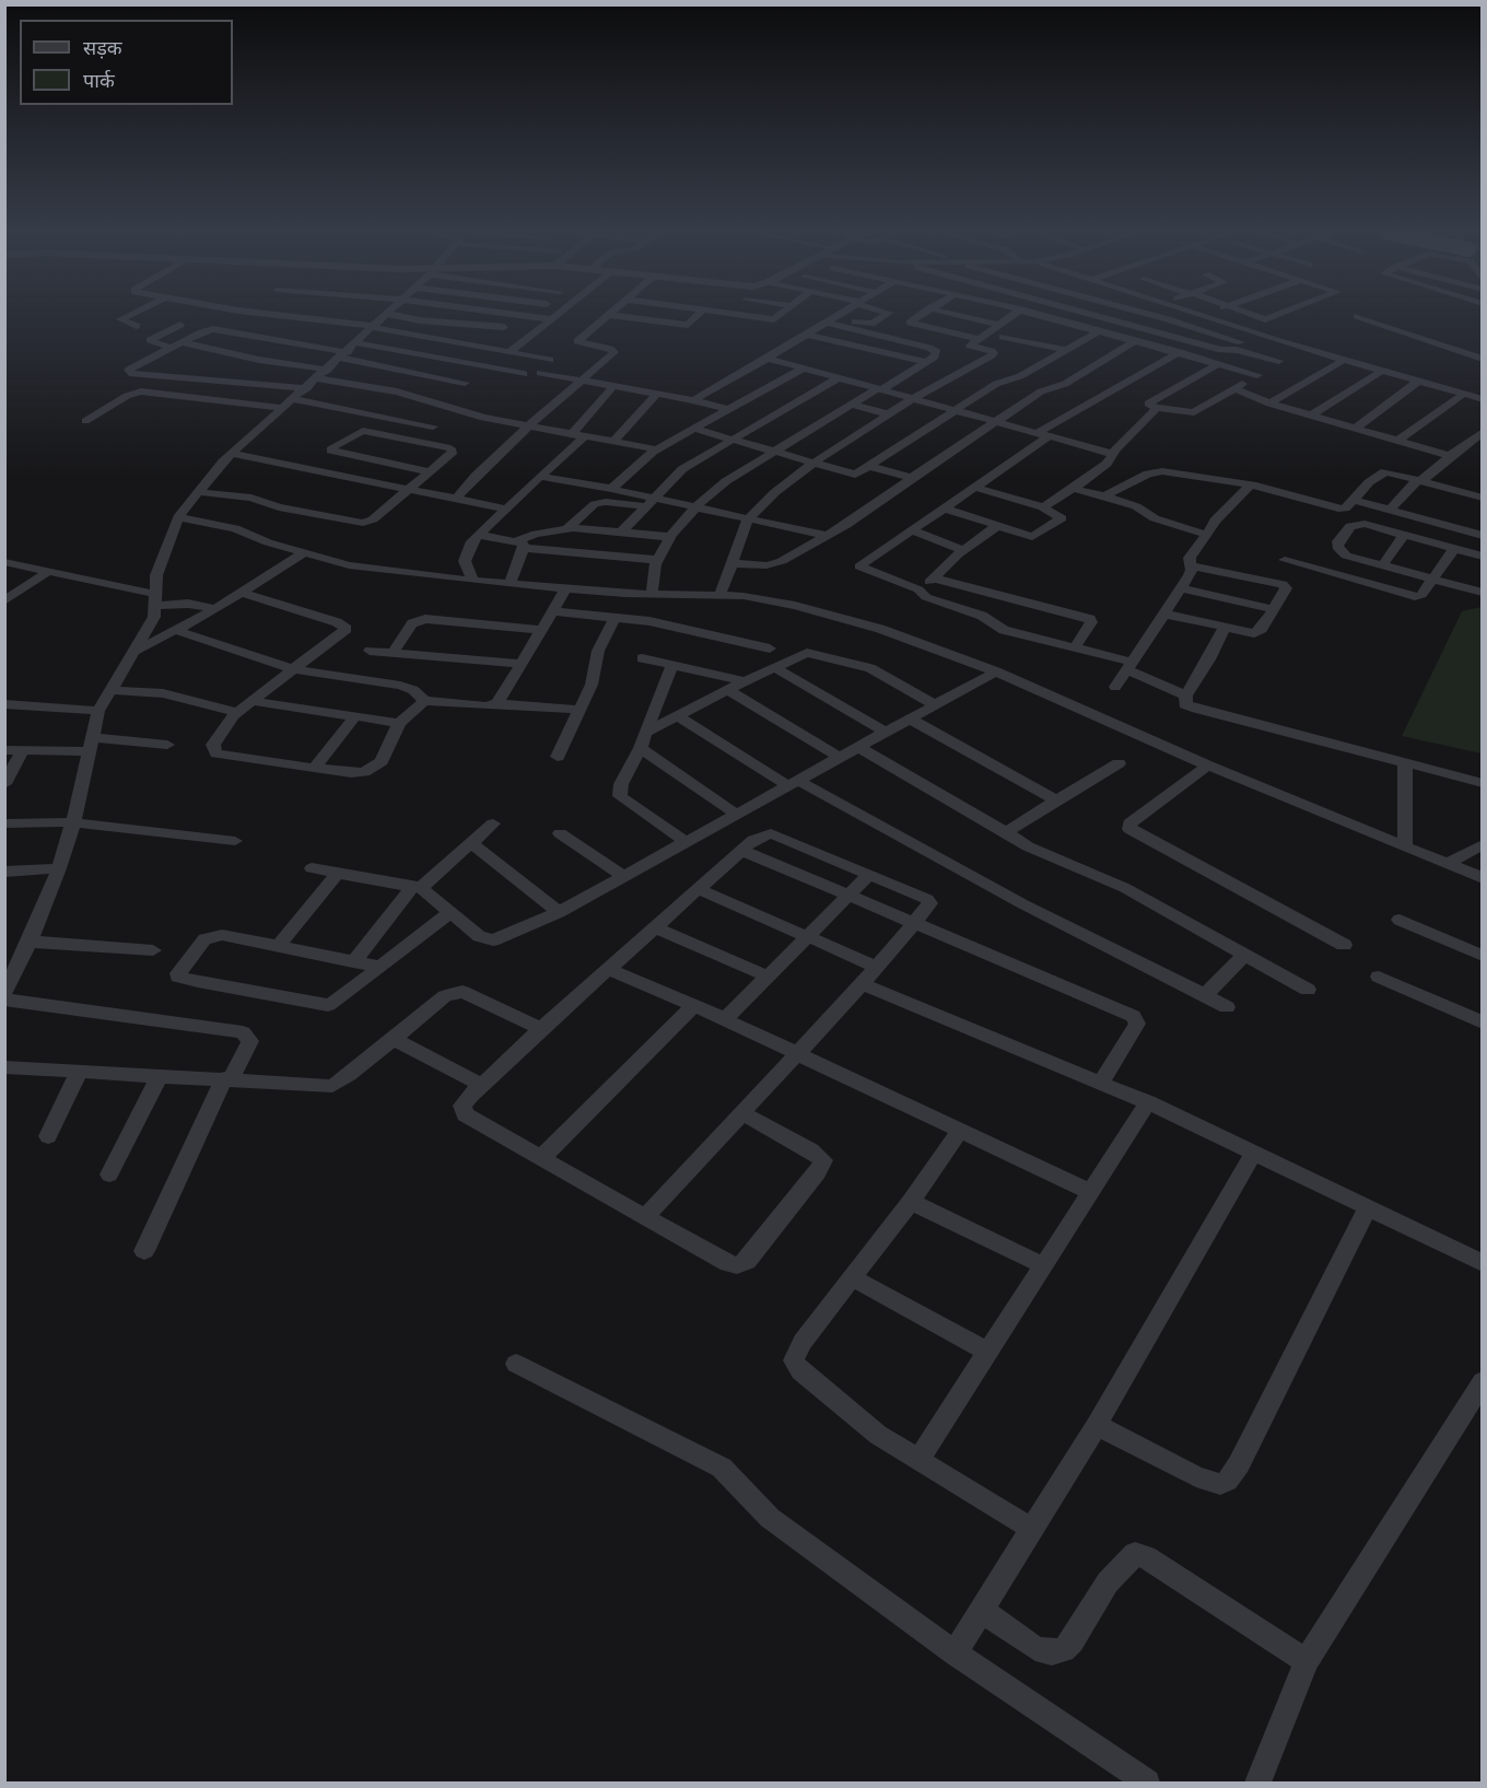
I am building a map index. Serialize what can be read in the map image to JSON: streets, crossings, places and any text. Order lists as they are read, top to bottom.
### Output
{
  "legend": ["सड़क", "पार्क"]
}
